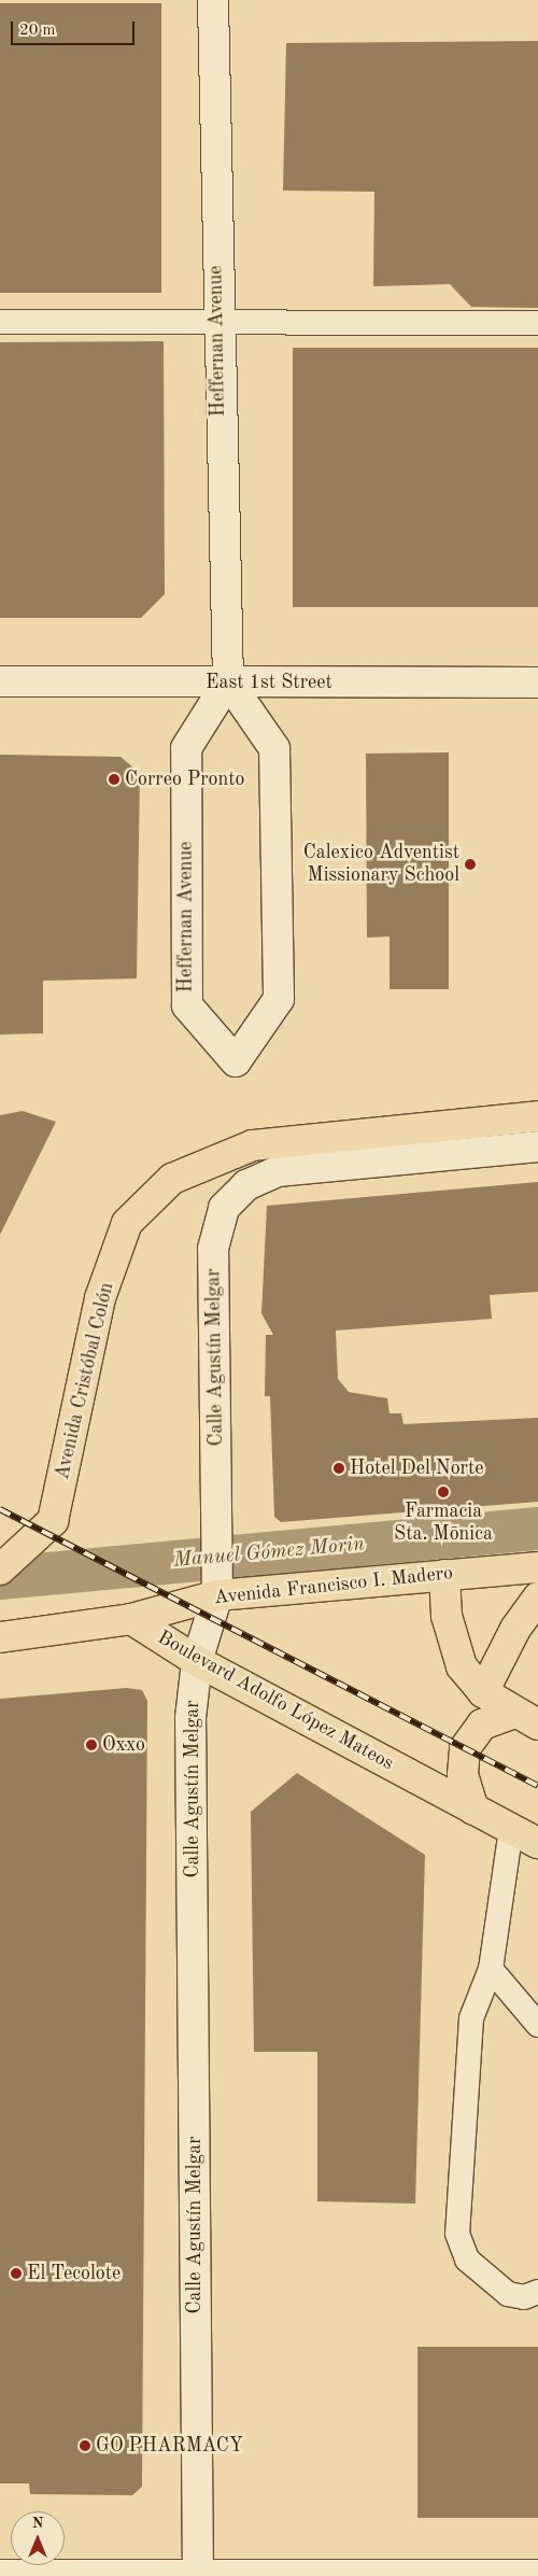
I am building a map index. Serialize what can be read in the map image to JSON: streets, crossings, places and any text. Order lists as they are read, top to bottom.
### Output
{
  "streets": {
    "main road": [
      "Heffernan Avenue",
      "East 1st Street",
      "Calle Agustín Melgar",
      "Avenida Cristóbal Colón",
      "Avenida Francisco I. Madero",
      "Boulevard Adolfo López Mateos"
    ]
  },
  "crossings": [
    ["Heffernan Avenue", "East 1st Street"],
    ["Calle Agustín Melgar", "Avenida Francisco I. Madero"],
    ["Calle Agustín Melgar", "Boulevard Adolfo López Mateos"],
    ["Avenida Francisco I. Madero", "Boulevard Adolfo López Mateos"]
  ],
  "water": ["Manuel Gómez Morin"],
  "places": [
    "Correo Pronto",
    "Calexico Adventist Missionary School",
    "Hotel Del Norte",
    "Farmacia Sta. Mōnica",
    "Oxxo",
    "El Tecolote",
    "GO PHARMACY"
  ],
  "scale_bar": "20 m",
  "north": "top"
}
